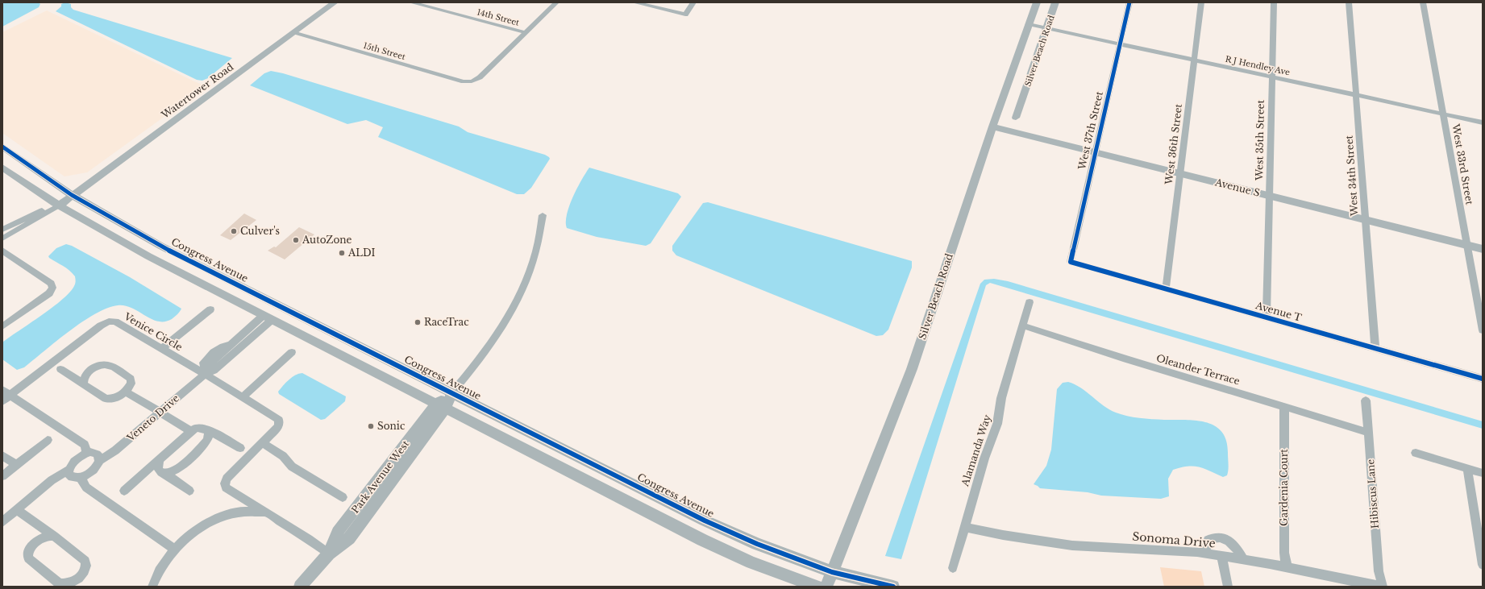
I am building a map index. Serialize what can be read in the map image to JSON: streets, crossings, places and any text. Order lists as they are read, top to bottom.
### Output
{
  "streets": {
    "street": [
      "14th Street",
      "15th Street",
      "Silver Beach Road",
      "R J Hendley Ave",
      "Watertower Road",
      "West 37th Street",
      "West 35th Street",
      "West 36th Street",
      "West 33rd Street",
      "West 34th Street",
      "Avenue S",
      "Congress Avenue",
      "Avenue T",
      "Venice Circle",
      "Oleander Terrace",
      "Veneto Drive",
      "Alamanda Way",
      "Park Avenue West",
      "Gardenia Court",
      "Hibiscus Lane",
      "Sonoma Drive"
    ]
  },
  "crossings": [
    ["14th Street", "15th Street"],
    ["15th Street", "Watertower Road"],
    ["Silver Beach Road", "R J Hendley Ave"],
    ["Silver Beach Road", "Avenue S"],
    ["Silver Beach Road", "Congress Avenue"],
    ["R J Hendley Ave", "West 37th Street"],
    ["R J Hendley Ave", "West 35th Street"],
    ["R J Hendley Ave", "West 36th Street"],
    ["R J Hendley Ave", "West 33rd Street"],
    ["R J Hendley Ave", "West 34th Street"],
    ["Watertower Road", "Congress Avenue"],
    ["West 37th Street", "Avenue S"],
    ["West 37th Street", "Avenue T"],
    ["West 35th Street", "Avenue S"],
    ["West 35th Street", "Avenue T"],
    ["West 36th Street", "Avenue S"],
    ["West 36th Street", "Avenue T"],
    ["West 33rd Street", "Avenue S"],
    ["West 34th Street", "Avenue S"],
    ["West 34th Street", "Avenue T"],
    ["Congress Avenue", "Park Avenue West"],
    ["Venice Circle", "Veneto Drive"],
    ["Oleander Terrace", "Alamanda Way"],
    ["Oleander Terrace", "Gardenia Court"],
    ["Oleander Terrace", "Hibiscus Lane"],
    ["Alamanda Way", "Sonoma Drive"],
    ["Gardenia Court", "Sonoma Drive"],
    ["Hibiscus Lane", "Sonoma Drive"]
  ],
  "places": [
    "Culver's",
    "AutoZone",
    "ALDI",
    "RaceTrac",
    "Sonic"
  ]
}
